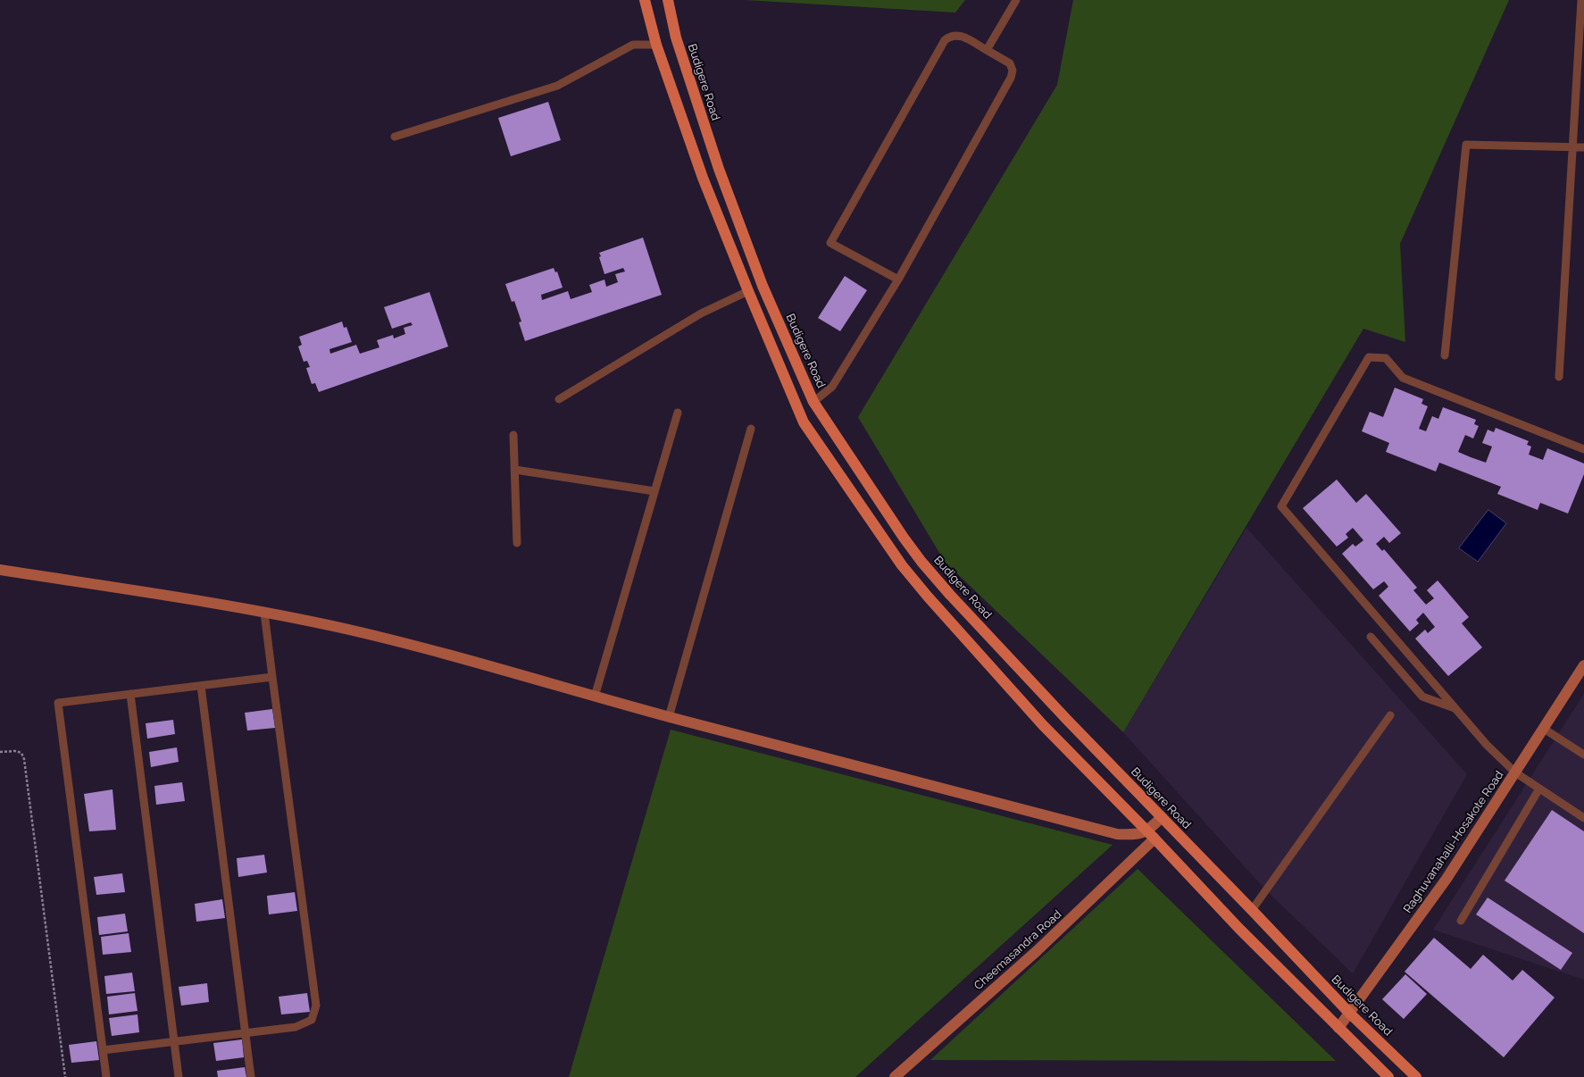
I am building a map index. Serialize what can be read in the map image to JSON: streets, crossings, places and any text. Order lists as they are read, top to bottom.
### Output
{
  "streets": {
    "main road": ["Budigere Road"],
    "street": ["Raghuvanahalli-Hosakote Road", "Cheemasandra Road"]
  },
  "crossings": [
    ["Budigere Road", "Raghuvanahalli-Hosakote Road"],
    ["Budigere Road", "Cheemasandra Road"]
  ]
}
